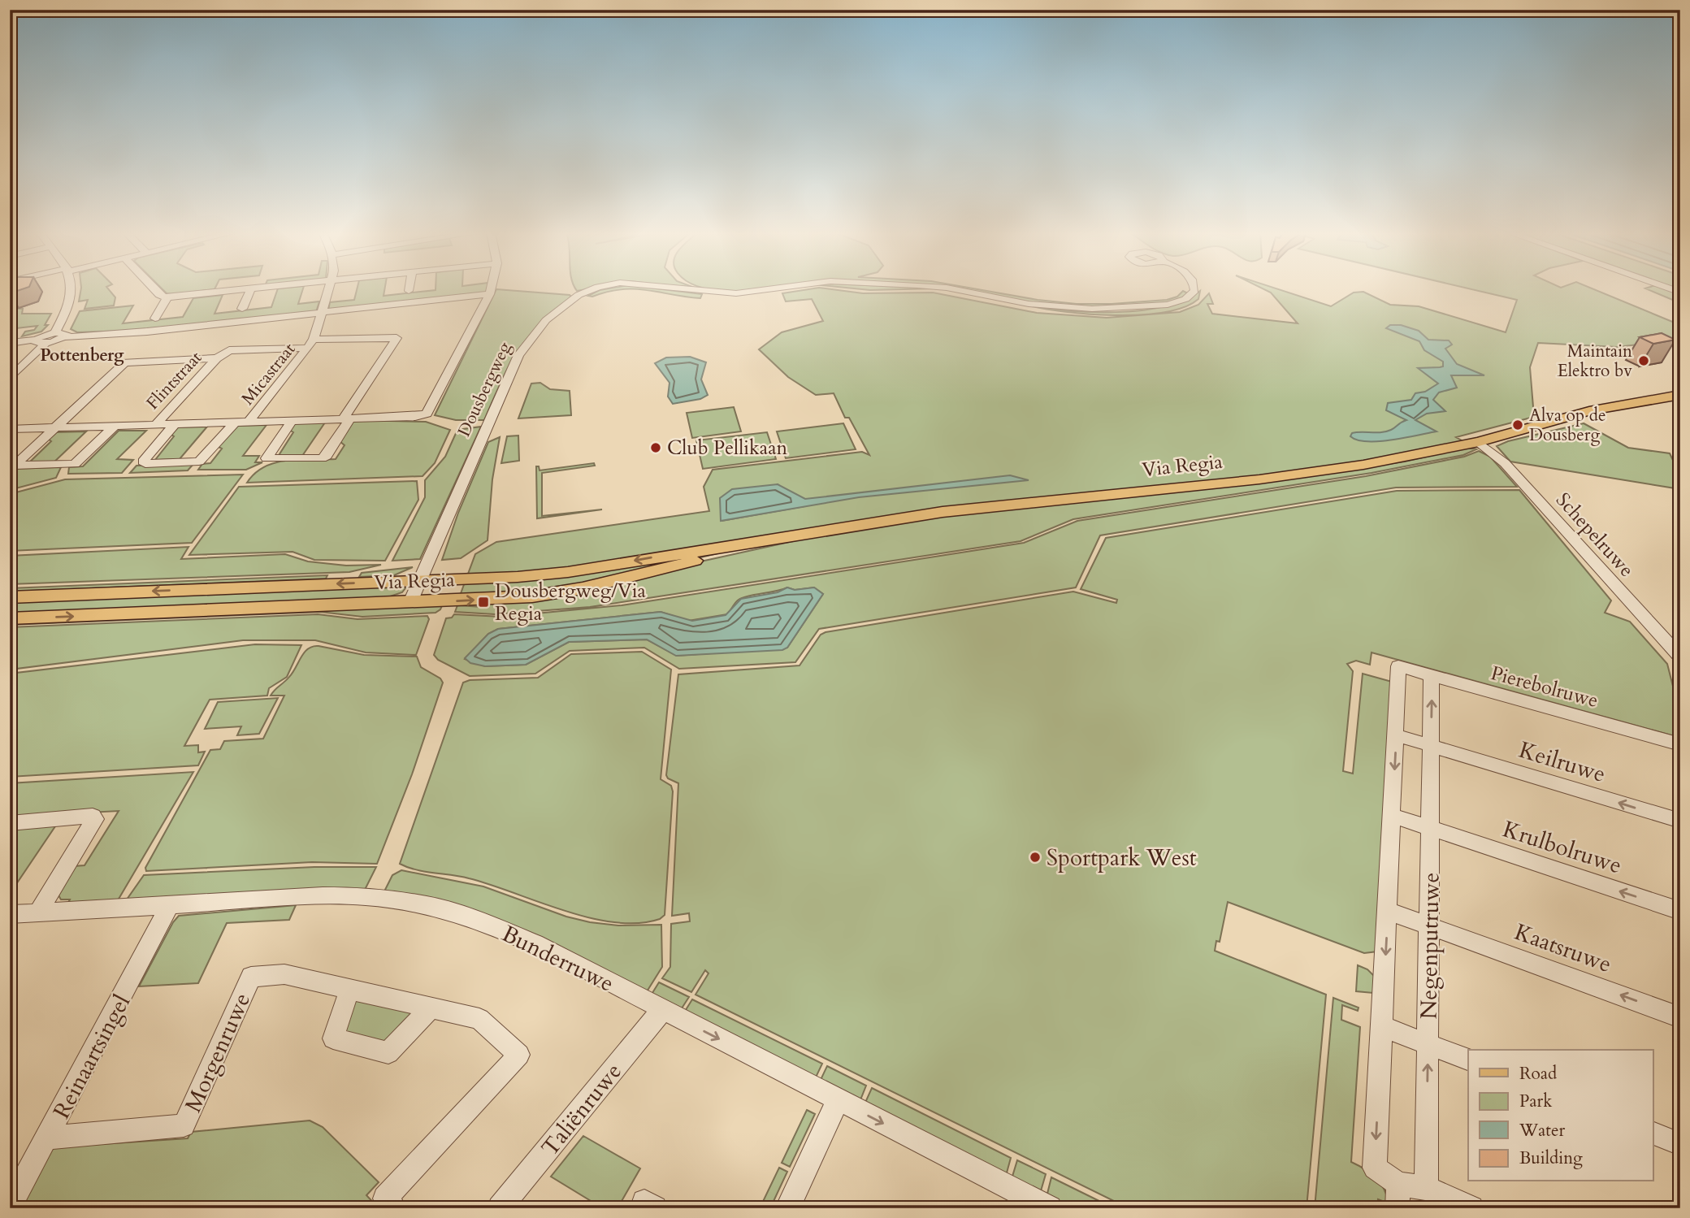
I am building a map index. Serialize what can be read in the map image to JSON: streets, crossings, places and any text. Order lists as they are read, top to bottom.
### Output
{
  "streets": {
    "main road": ["Via Regia"],
    "street": [
      "Micastraat",
      "Flintstraat",
      "Dousbergweg",
      "Schepelruwe",
      "Pierebolruwe",
      "Keilruwe",
      "Krulbolruwe",
      "Negenputruwe",
      "Kaatsruwe",
      "Bunderruwe",
      "Morgenruwe",
      "Reinaartsingel",
      "Taliënruwe"
    ]
  },
  "crossings": [
    ["Dousbergweg", "Via Regia"],
    ["Via Regia", "Schepelruwe"],
    ["Pierebolruwe", "Negenputruwe"],
    ["Keilruwe", "Negenputruwe"],
    ["Krulbolruwe", "Negenputruwe"],
    ["Negenputruwe", "Kaatsruwe"],
    ["Bunderruwe", "Reinaartsingel"],
    ["Bunderruwe", "Taliënruwe"],
    ["Morgenruwe", "Reinaartsingel"]
  ],
  "one_way": ["Keilruwe", "Krulbolruwe", "Bunderruwe"],
  "districts": ["Pottenberg"],
  "places": {
    "other": [
      "Maintain Elektro bv",
      "Alva op de Dousberg",
      "Club Pellikaan",
      "Sportpark West"
    ],
    "transit": ["Dousbergweg/Via Regia"]
  },
  "legend": [
    "Road",
    "Park",
    "Water",
    "Building"
  ]
}
